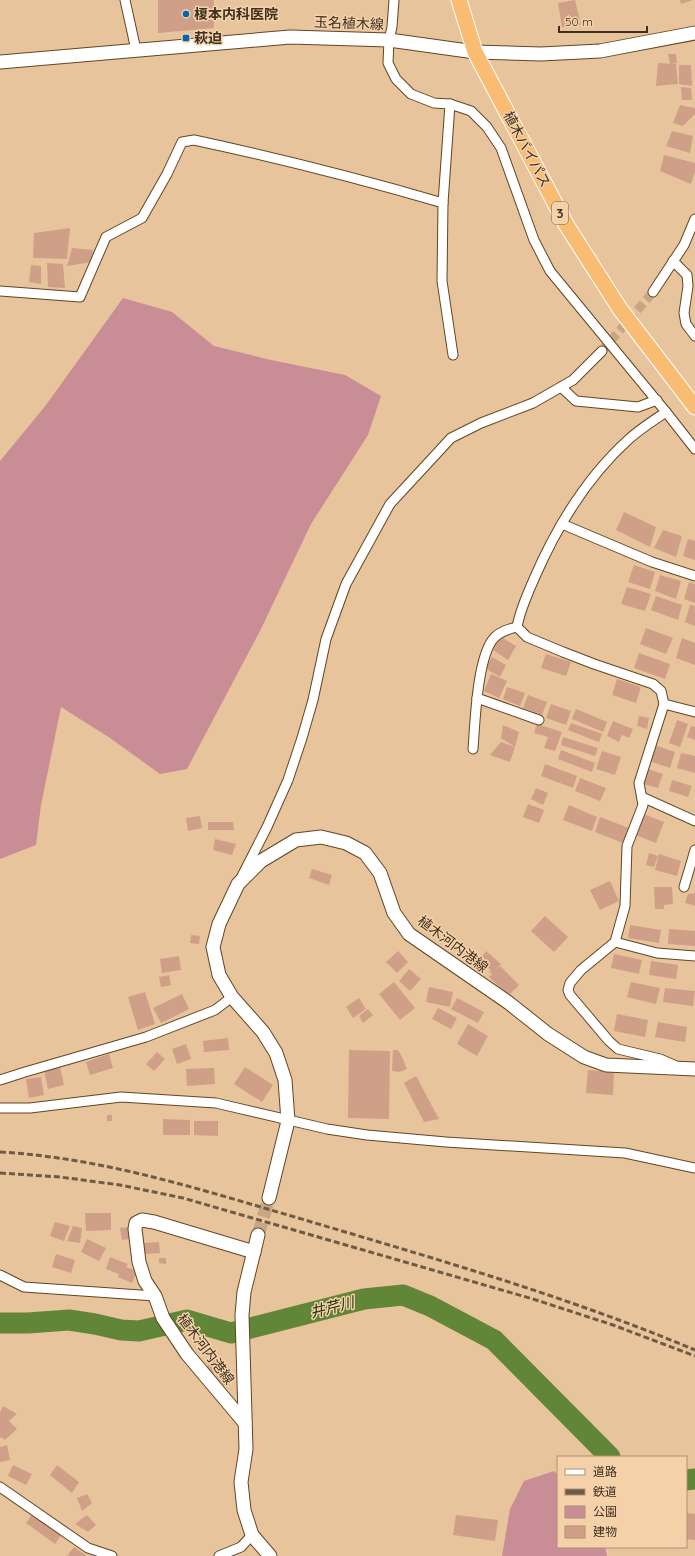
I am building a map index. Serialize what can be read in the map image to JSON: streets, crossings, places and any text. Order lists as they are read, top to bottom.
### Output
{
  "streets": {
    "highway": ["植木バイパス", "3"],
    "main road": ["玉名植木線", "植木河内港線"]
  },
  "crossings": [
    ["玉名植木線", "植木バイパス"]
  ],
  "water": ["井芹川"],
  "places": {
    "other": ["榎本内科医院"],
    "transit": ["萩迫"]
  },
  "legend": [
    "道路",
    "鉄道",
    "公園",
    "建物"
  ],
  "scale_bar": "50 m"
}
